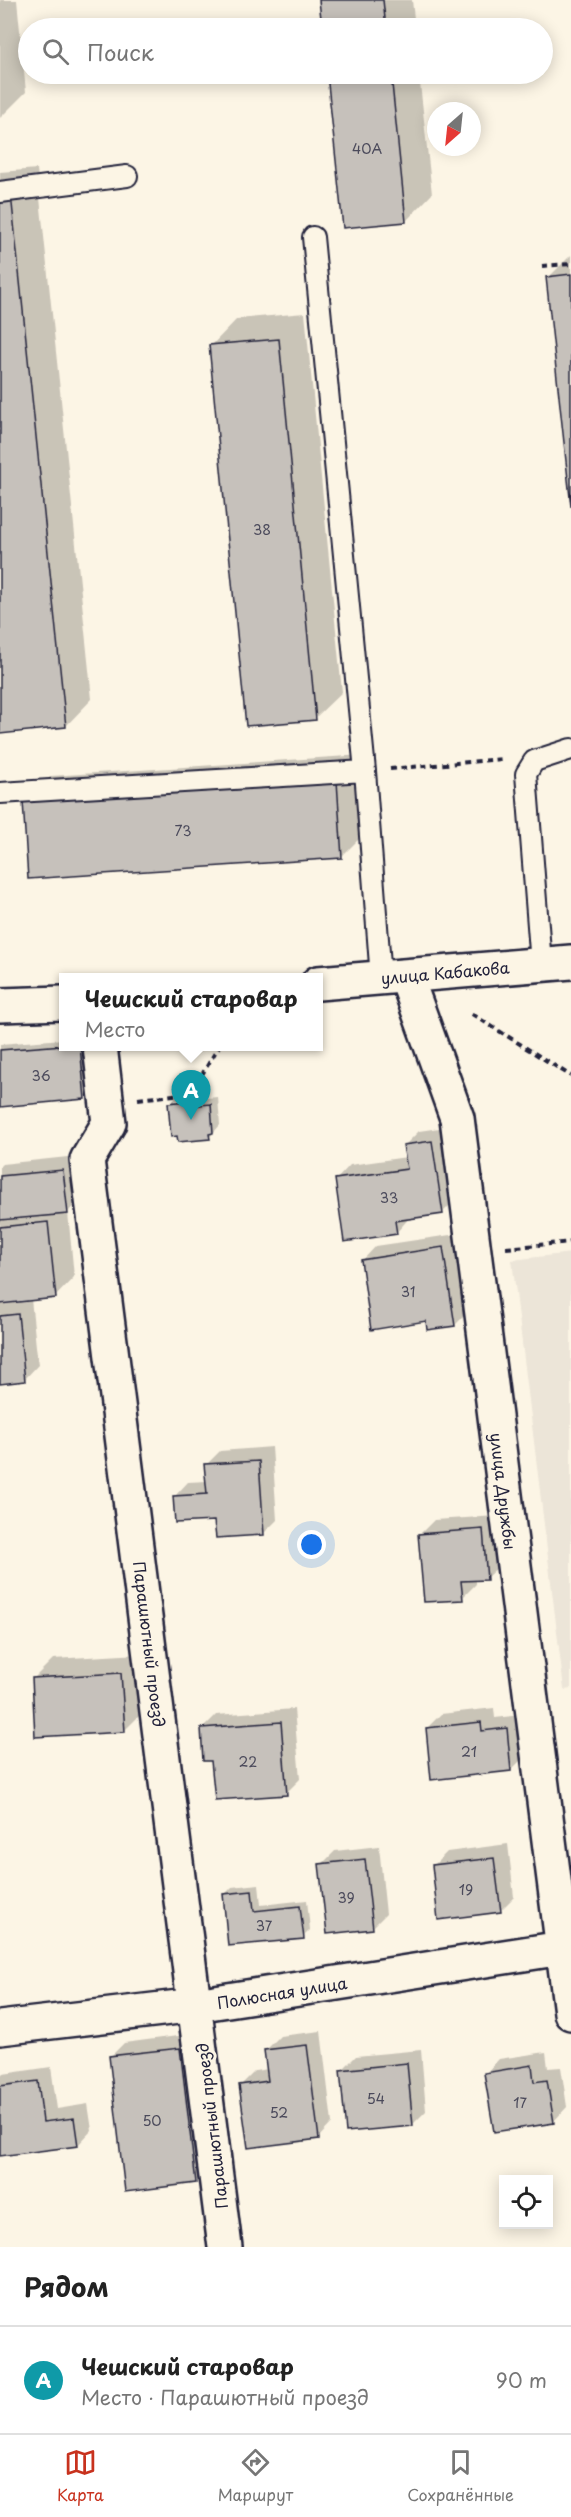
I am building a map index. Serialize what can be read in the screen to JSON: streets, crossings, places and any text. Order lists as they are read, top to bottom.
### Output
{
  "streets": {
    "street": [
      "улица Кабакова",
      "улица Дружбы",
      "Парашютный проезд",
      "Полюсная улица"
    ]
  },
  "crossings": [
    ["улица Кабакова", "улица Дружбы"],
    ["улица Дружбы", "Полюсная улица"],
    ["Парашютный проезд", "Полюсная улица"]
  ],
  "house_numbers": [
    "40А",
    "38",
    "73",
    "36",
    "33",
    "31",
    "21",
    "22",
    "19",
    "39",
    "37",
    "54",
    "17",
    "52",
    "50"
  ],
  "north": "bottom left",
  "page": {
    "search": "Поиск",
    "popup": ["Чешский старовар", "Место"],
    "pins": "A",
    "heading": "Рядом",
    "list": [
      {
        "mark": "A",
        "name": "Чешский старовар",
        "note": "Место · Парашютный проезд",
        "value": "90 m"
      }
    ],
    "nav": ["Карта", "Маршрут", "Сохранённые"]
  }
}
